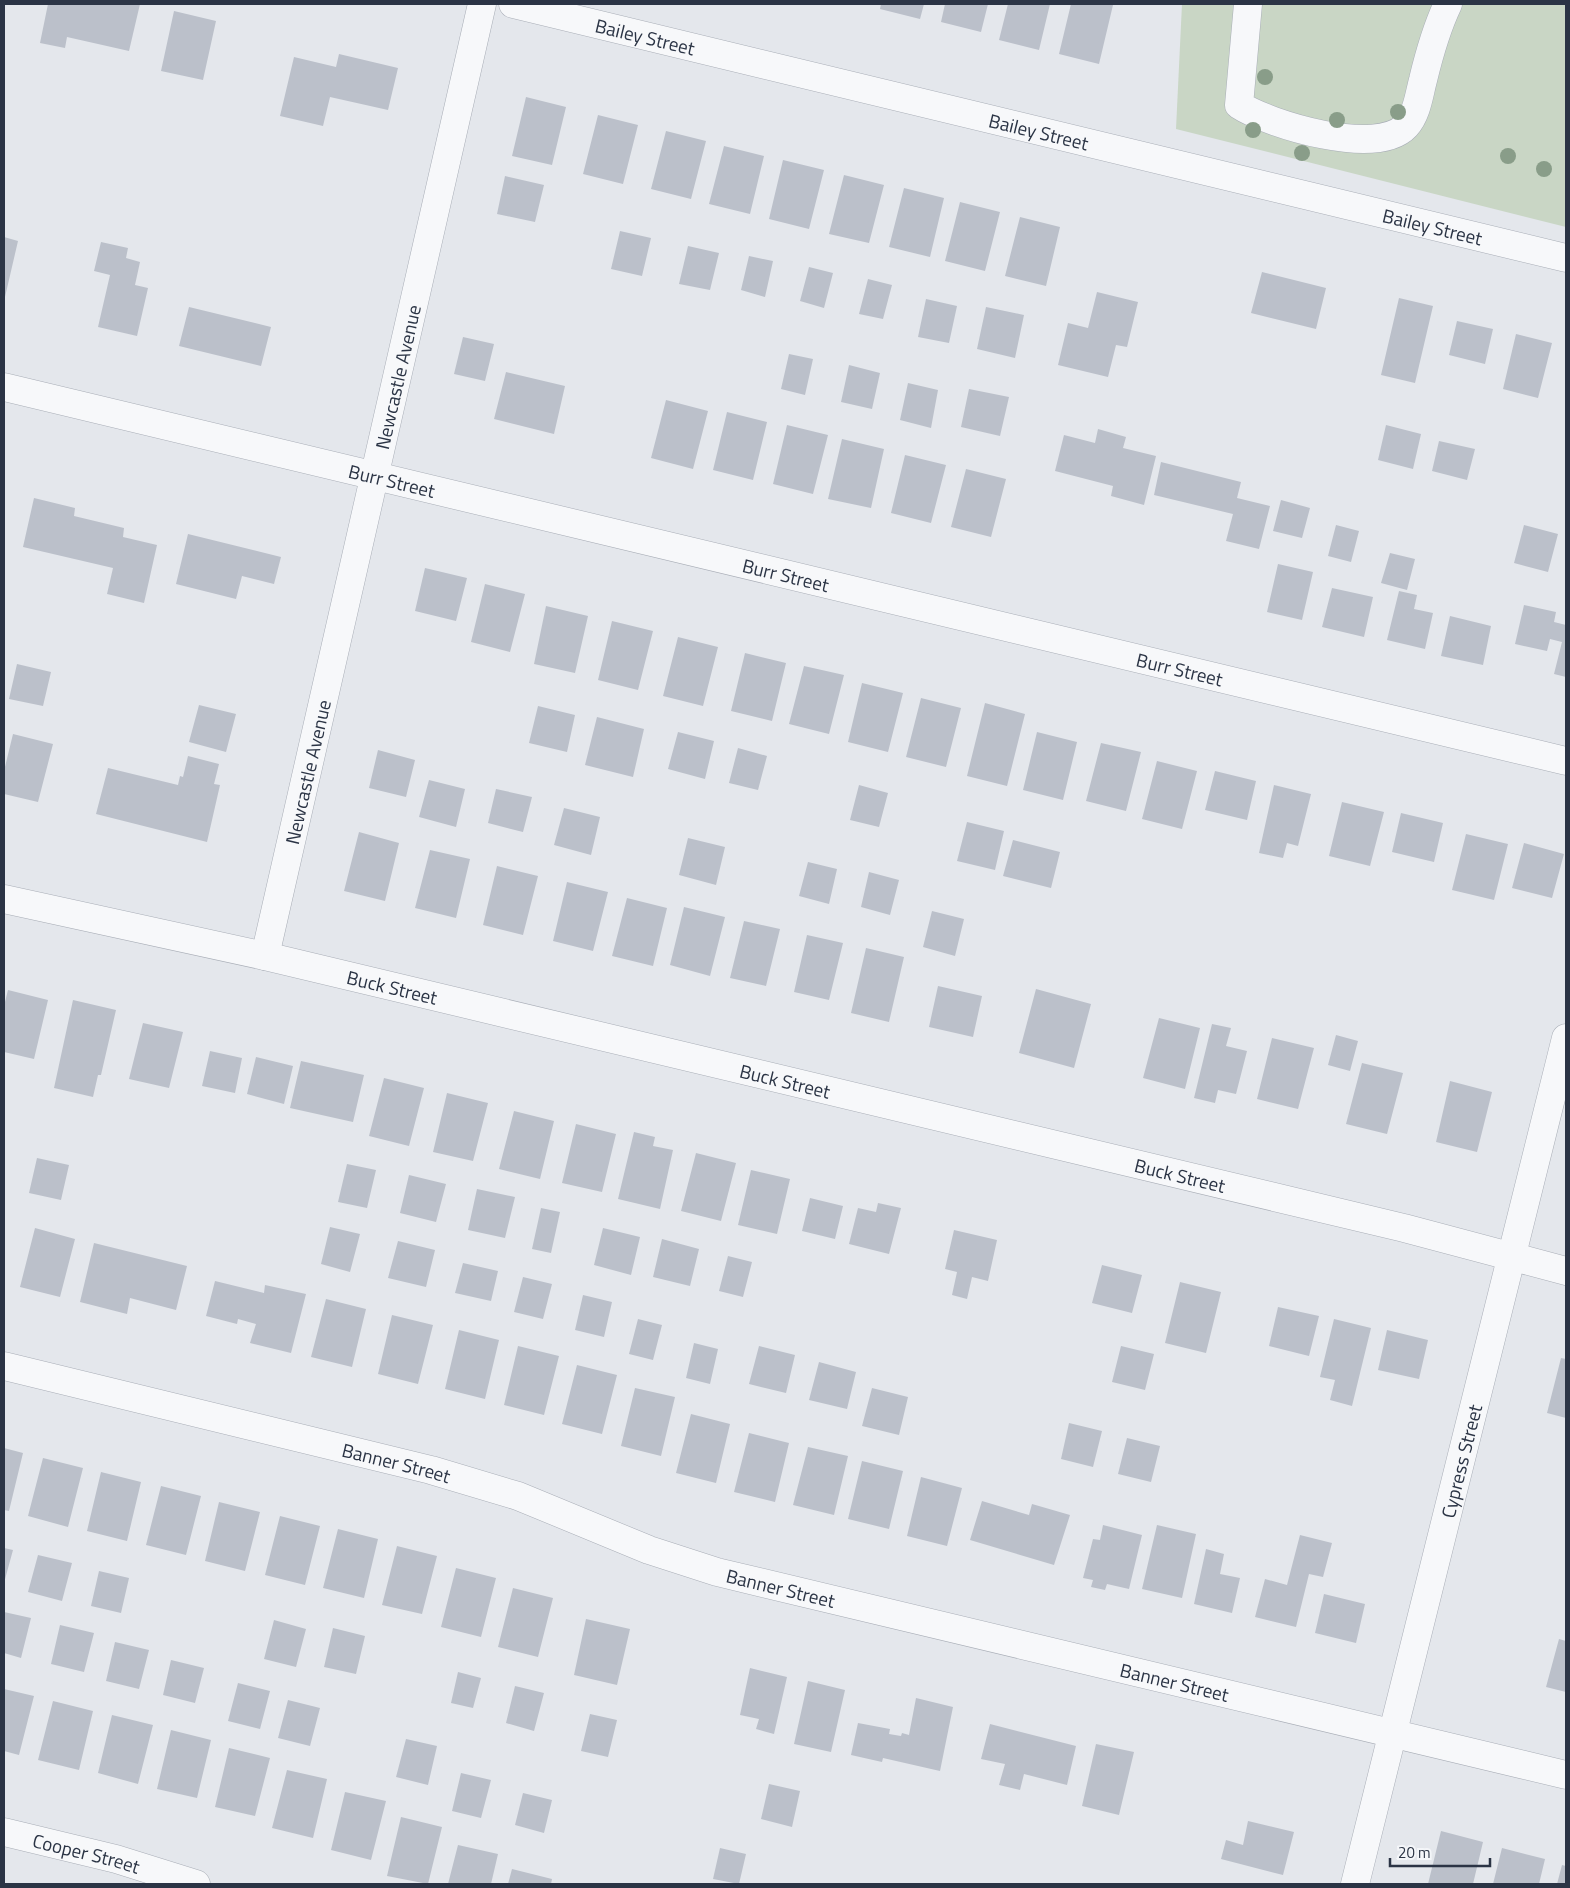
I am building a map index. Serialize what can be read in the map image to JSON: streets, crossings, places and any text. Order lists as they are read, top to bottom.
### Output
{
  "streets": {
    "street": [
      "Bailey Street",
      "Newcastle Avenue",
      "Burr Street",
      "Buck Street",
      "Cypress Street",
      "Banner Street",
      "Cooper Street"
    ]
  },
  "crossings": [
    ["Newcastle Avenue", "Burr Street"],
    ["Newcastle Avenue", "Buck Street"],
    ["Buck Street", "Cypress Street"],
    ["Cypress Street", "Banner Street"]
  ],
  "scale_bar": "20 m"
}
